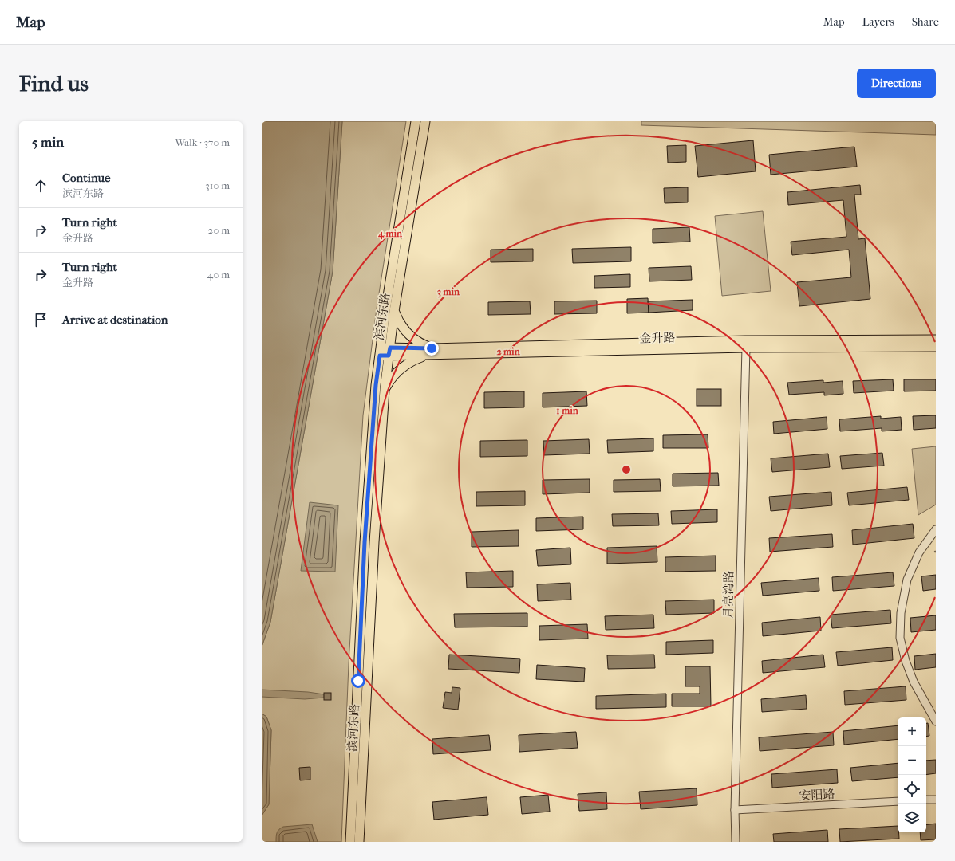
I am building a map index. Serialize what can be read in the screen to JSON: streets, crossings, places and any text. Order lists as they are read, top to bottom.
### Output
{
  "streets": {
    "main road": ["滨河东路", "金升路"],
    "street": ["月亮湾路", "安阳路"]
  },
  "crossings": [
    ["滨河东路", "金升路"],
    ["金升路", "月亮湾路"],
    ["月亮湾路", "安阳路"]
  ],
  "page": {
    "header": "Map",
    "nav": ["Map", "Layers", "Share"],
    "buttons": "Directions",
    "title": "Find us",
    "heading": ["5 min", "Walk · 370 m"],
    "list": [
      ["Continue", "滨河东路", "310 m"],
      ["Turn right", "金升路", "20 m"],
      ["Turn right", "金升路", "40 m"],
      "Arrive at destination"
    ],
    "map_buttons": ["+", "−"]
  },
  "rings": [
    "4 min",
    "3 min",
    "2 min",
    "1 min"
  ]
}
